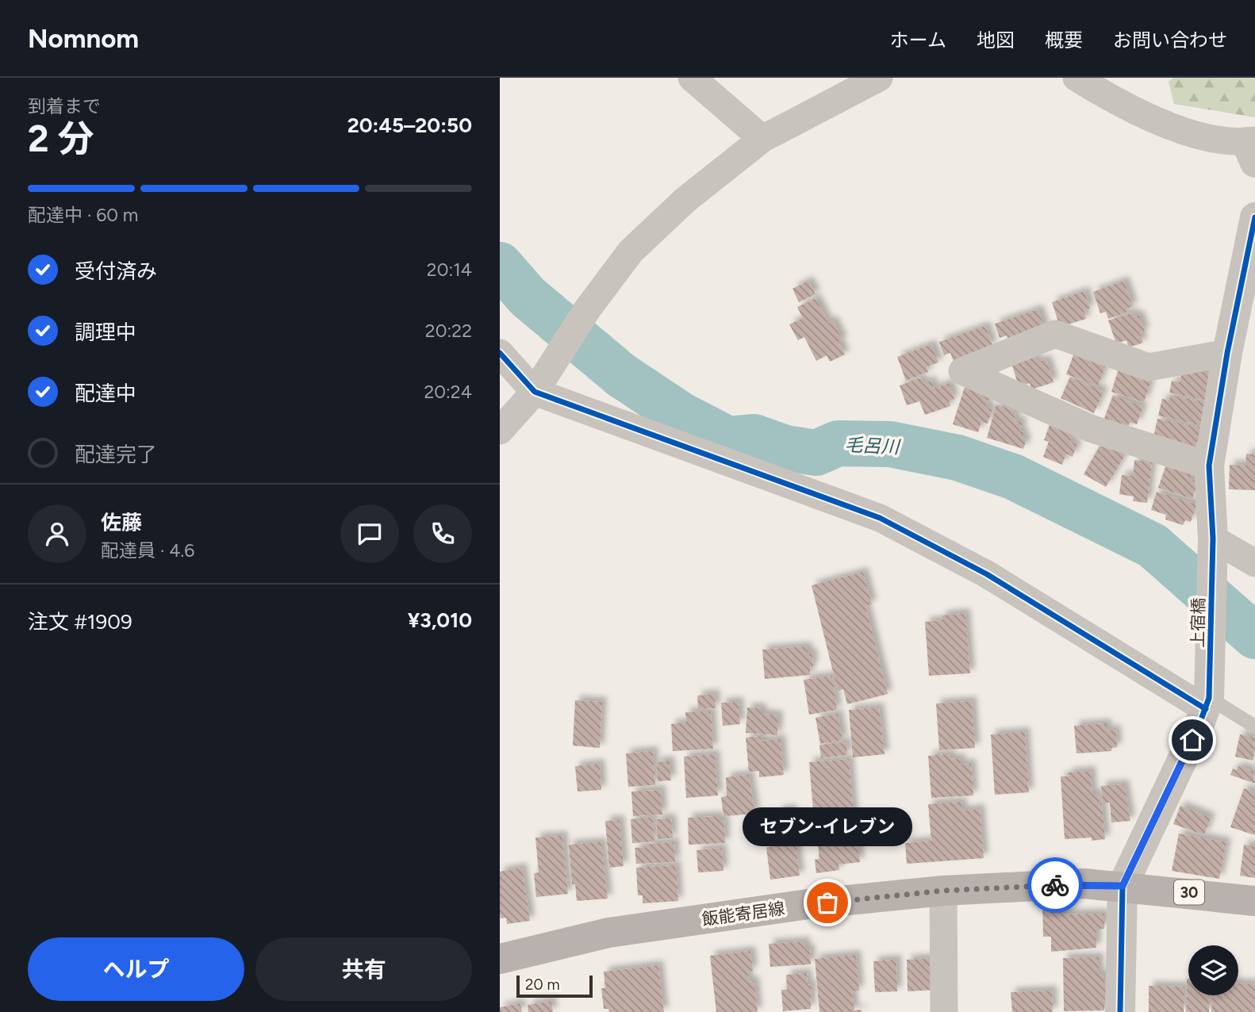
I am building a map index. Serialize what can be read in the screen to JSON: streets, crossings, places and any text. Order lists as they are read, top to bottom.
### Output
{
  "streets": {
    "main road": ["30", "飯能寄居線"],
    "street": ["上宿橋"]
  },
  "water": ["毛呂川"],
  "places": ["セブン-イレブン"],
  "scale_bar": "20 m",
  "page": {
    "header": "Nomnom",
    "nav": [
      "ホーム",
      "地図",
      "概要",
      "お問い合わせ"
    ],
    "heading": ["2 分", "到着まで", "20:45–20:50"],
    "panel": [
      "佐藤",
      "配達員 · 4.6",
      "注文 #1909",
      "¥3,010"
    ],
    "bar": "配達中 · 60 m",
    "list": [
      ["受付済み", "20:14"],
      ["調理中", "20:22"],
      ["配達中", "20:24"],
      "配達完了"
    ],
    "bubble": "セブン-イレブン",
    "buttons": ["ヘルプ", "共有"],
    "scale": "20 m"
  }
}
